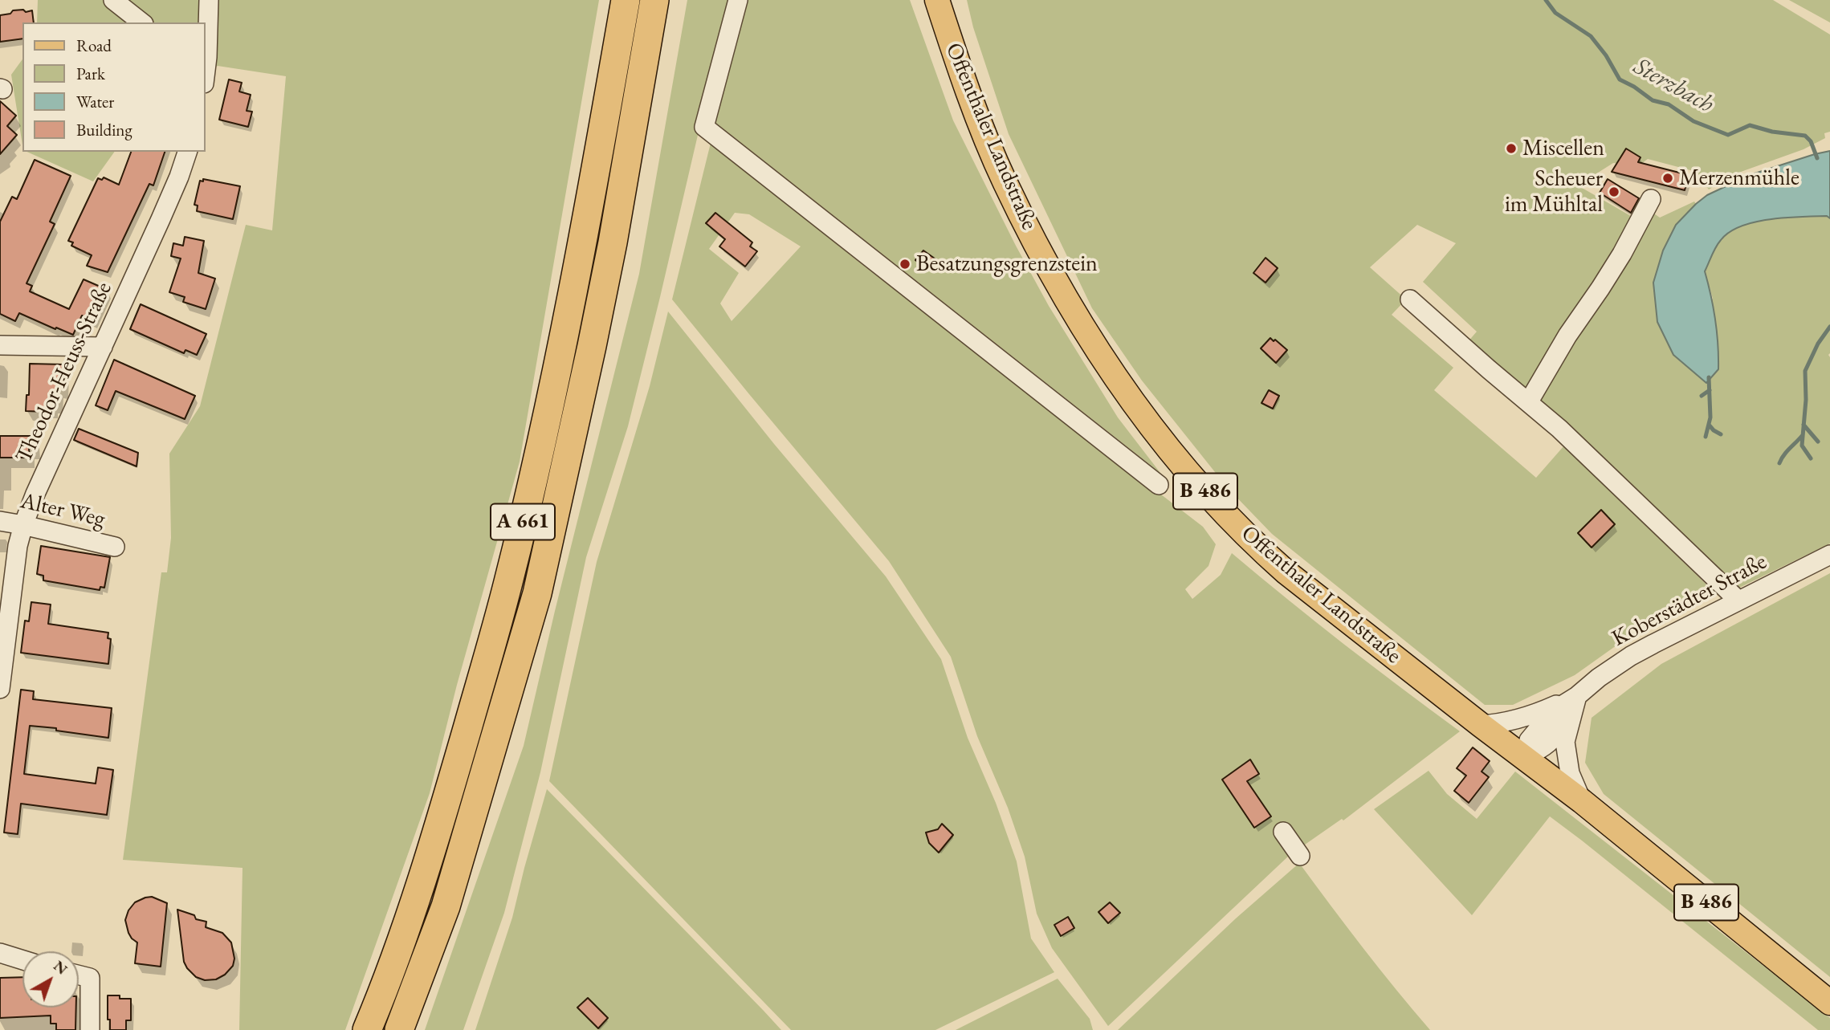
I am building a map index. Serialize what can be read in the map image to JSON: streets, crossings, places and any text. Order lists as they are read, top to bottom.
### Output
{
  "streets": {
    "highway": ["A 661"],
    "main road": ["Offenthaler Landstraße", "B 486"],
    "street": ["Theodor-Heuss-Straße", "Alter Weg", "Koberstädter Straße"]
  },
  "crossings": [
    ["Theodor-Heuss-Straße", "Alter Weg"]
  ],
  "water": ["Sterzbach"],
  "places": [
    "Miscellen",
    "Merzenmühle",
    "Scheuer im Mühltal",
    "Besatzungsgrenzstein"
  ],
  "legend": [
    "Road",
    "Park",
    "Water",
    "Building"
  ],
  "north": "top right"
}
